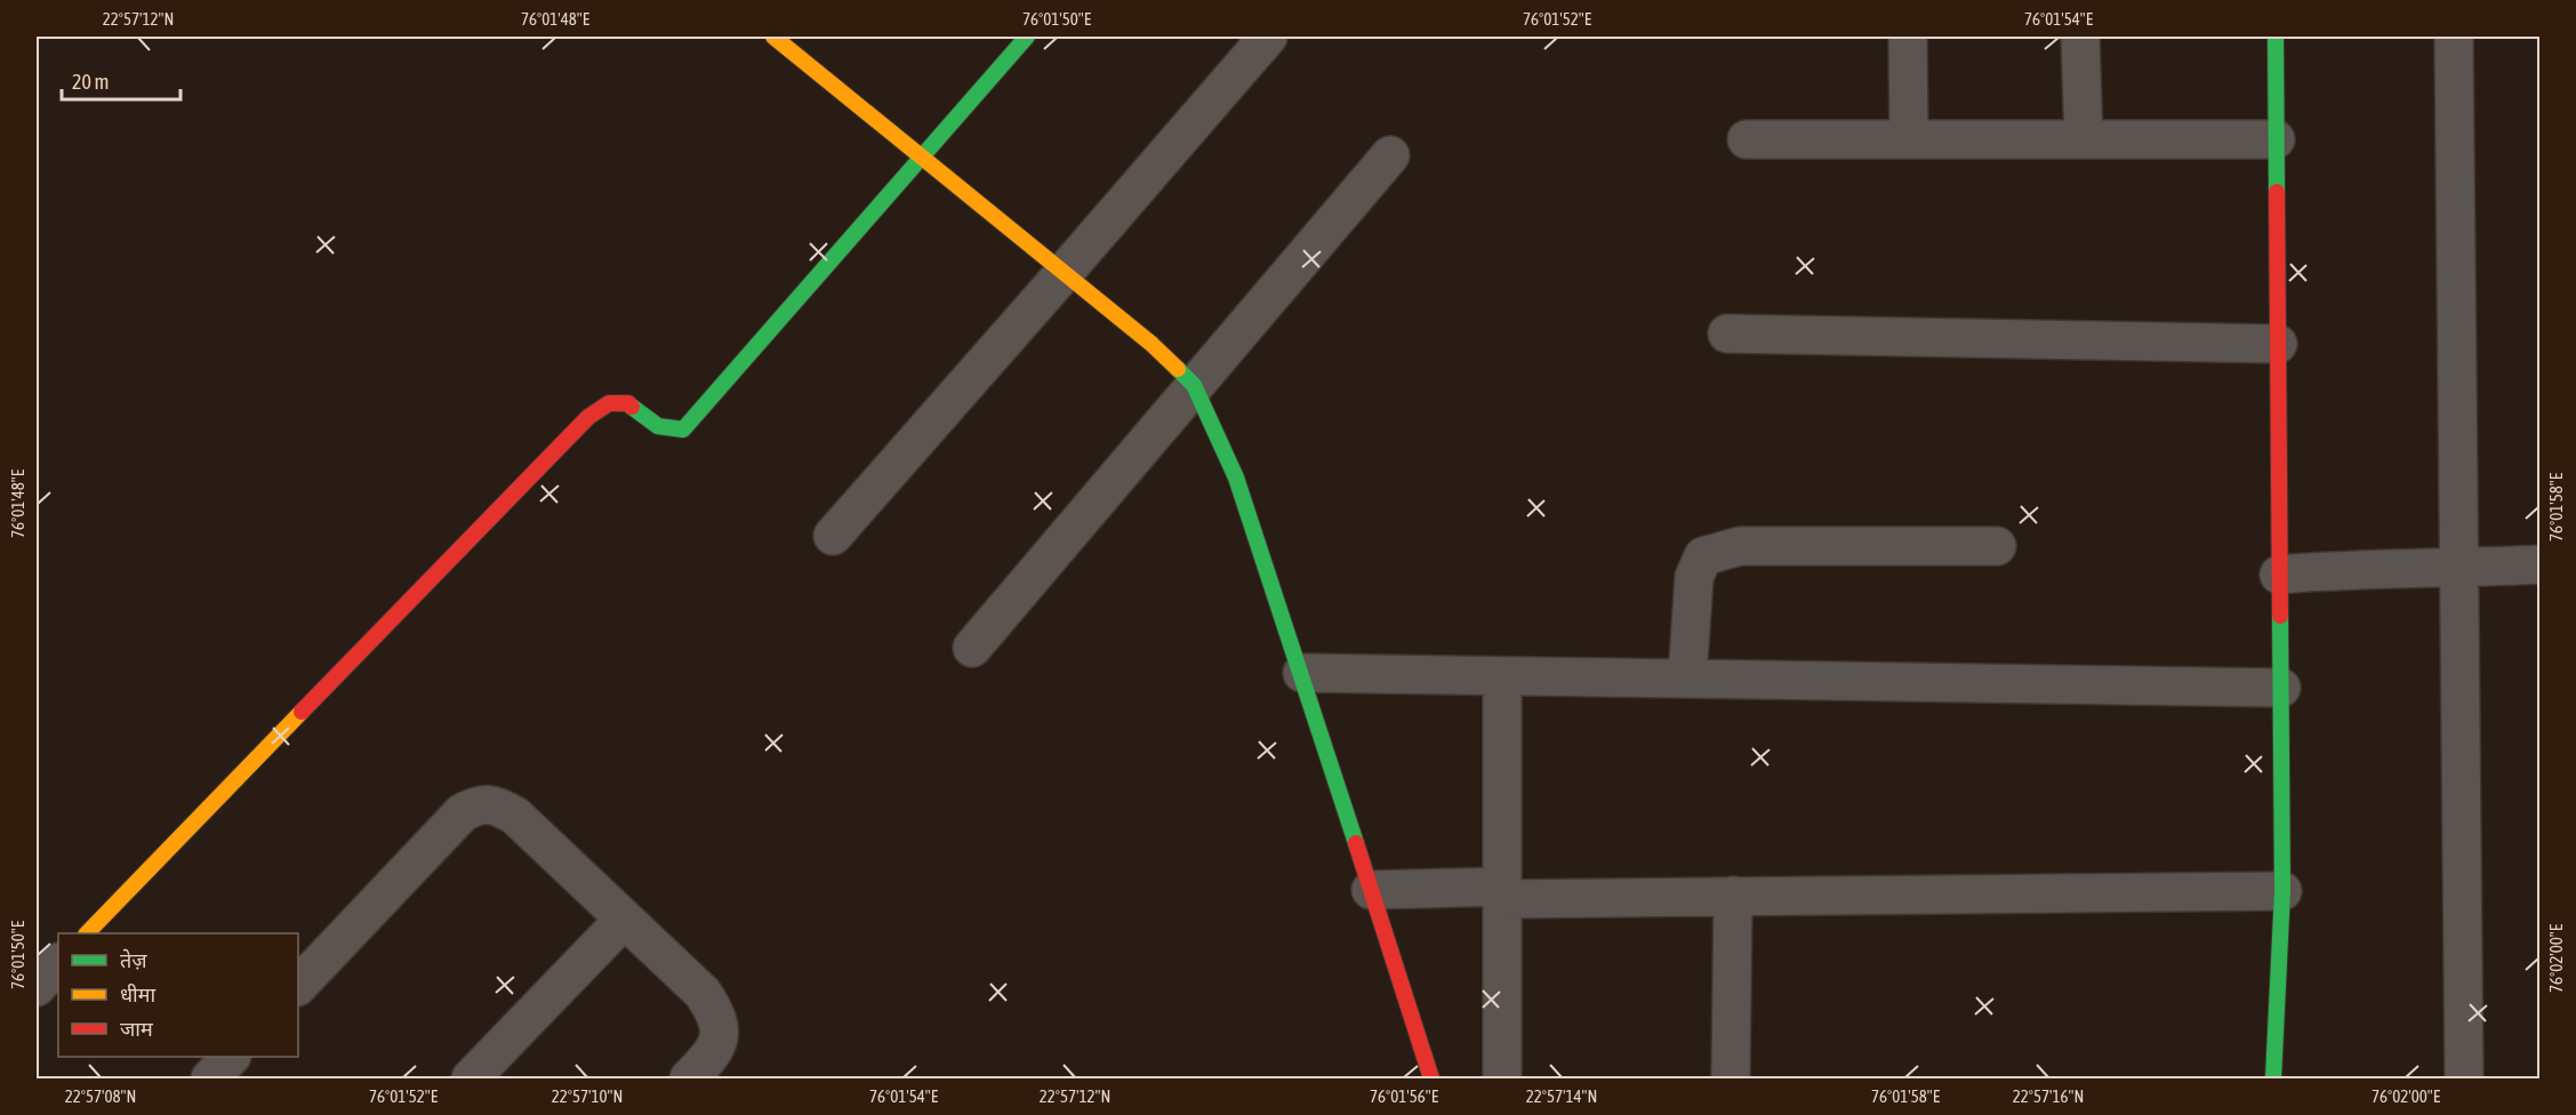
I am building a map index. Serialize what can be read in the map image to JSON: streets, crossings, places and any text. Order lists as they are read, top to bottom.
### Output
{
  "legend": ["तेज़", "धीमा", "जाम"],
  "scale_bar": "20 m",
  "coordinates": [
    "22°57'12\"N",
    "76°01'48\"E",
    "76°01'50\"E",
    "76°01'52\"E",
    "76°01'54\"E",
    "76°01'58\"E",
    "76°02'00\"E",
    "22°57'08\"N",
    "22°57'10\"N",
    "76°01'56\"E",
    "22°57'14\"N",
    "22°57'16\"N"
  ]
}
